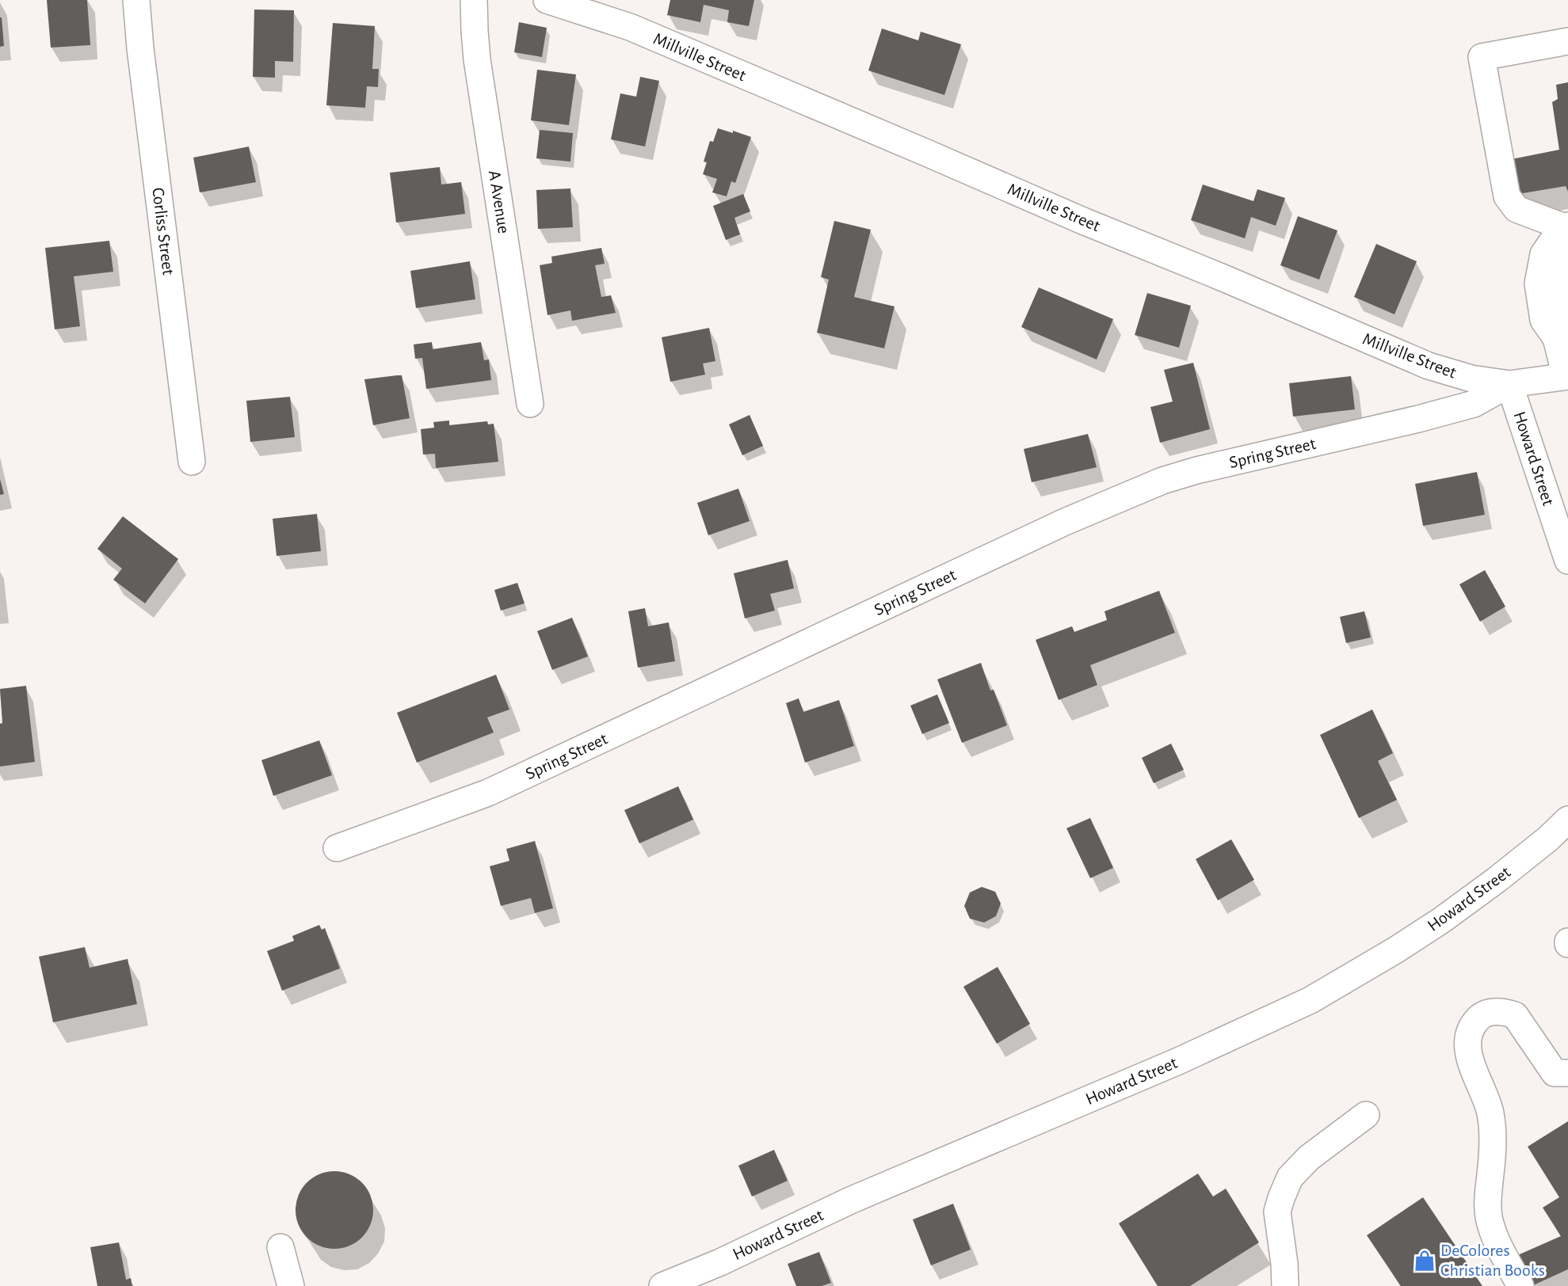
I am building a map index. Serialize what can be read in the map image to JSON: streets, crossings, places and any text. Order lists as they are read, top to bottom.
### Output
{
  "streets": {
    "street": [
      "Millville Street",
      "A Avenue",
      "Corliss Street",
      "Spring Street",
      "Howard Street"
    ]
  },
  "crossings": [
    ["Millville Street", "Spring Street"],
    ["Millville Street", "Howard Street"],
    ["Spring Street", "Howard Street"]
  ],
  "places": {
    "shop": ["DeColores Christian Books"]
  }
}
